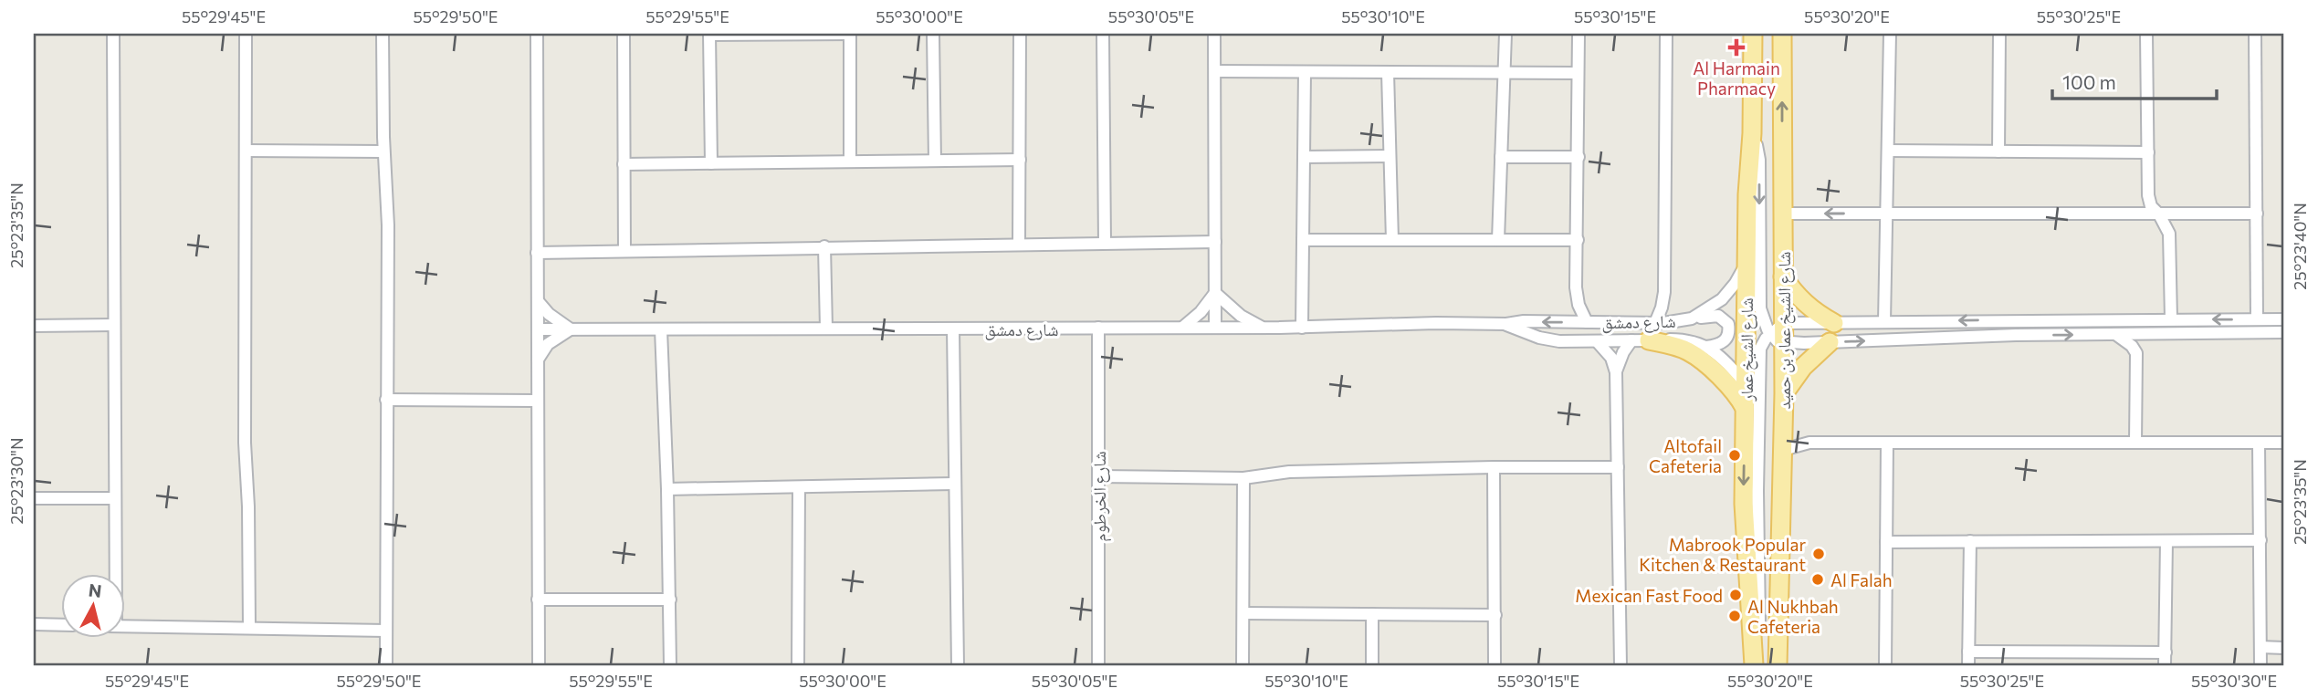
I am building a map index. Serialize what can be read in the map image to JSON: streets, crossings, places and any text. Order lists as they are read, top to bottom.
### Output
{
  "streets": {
    "main road": ["شارع الشيخ عمار بن حميد", "شارع الشيخ عمار"],
    "street": ["شارع دمشق", "شارع الخرطوم"]
  },
  "crossings": [
    ["شارع دمشق", "شارع الشيخ عمار"],
    ["شارع دمشق", "شارع الخرطوم"]
  ],
  "one_way": ["شارع الشيخ عمار"],
  "places": {
    "health": ["Al Harmain Pharmacy"],
    "other": [
      "Altofail Cafeteria",
      "Mabrook Popular Kitchen & Restaurant",
      "Al Falah",
      "Mexican Fast Food",
      "Al Nukhbah Cafeteria"
    ]
  },
  "scale_bar": "100 m",
  "north": "top",
  "coordinates": [
    "55°29'45\"E",
    "55°29'50\"E",
    "55°29'55\"E",
    "55°30'00\"E",
    "55°30'05\"E",
    "55°30'10\"E",
    "55°30'15\"E",
    "55°30'20\"E",
    "55°30'25\"E",
    "25°23'35\"N",
    "25°23'40\"N",
    "25°23'30\"N",
    "55°30'30\"E"
  ]
}
